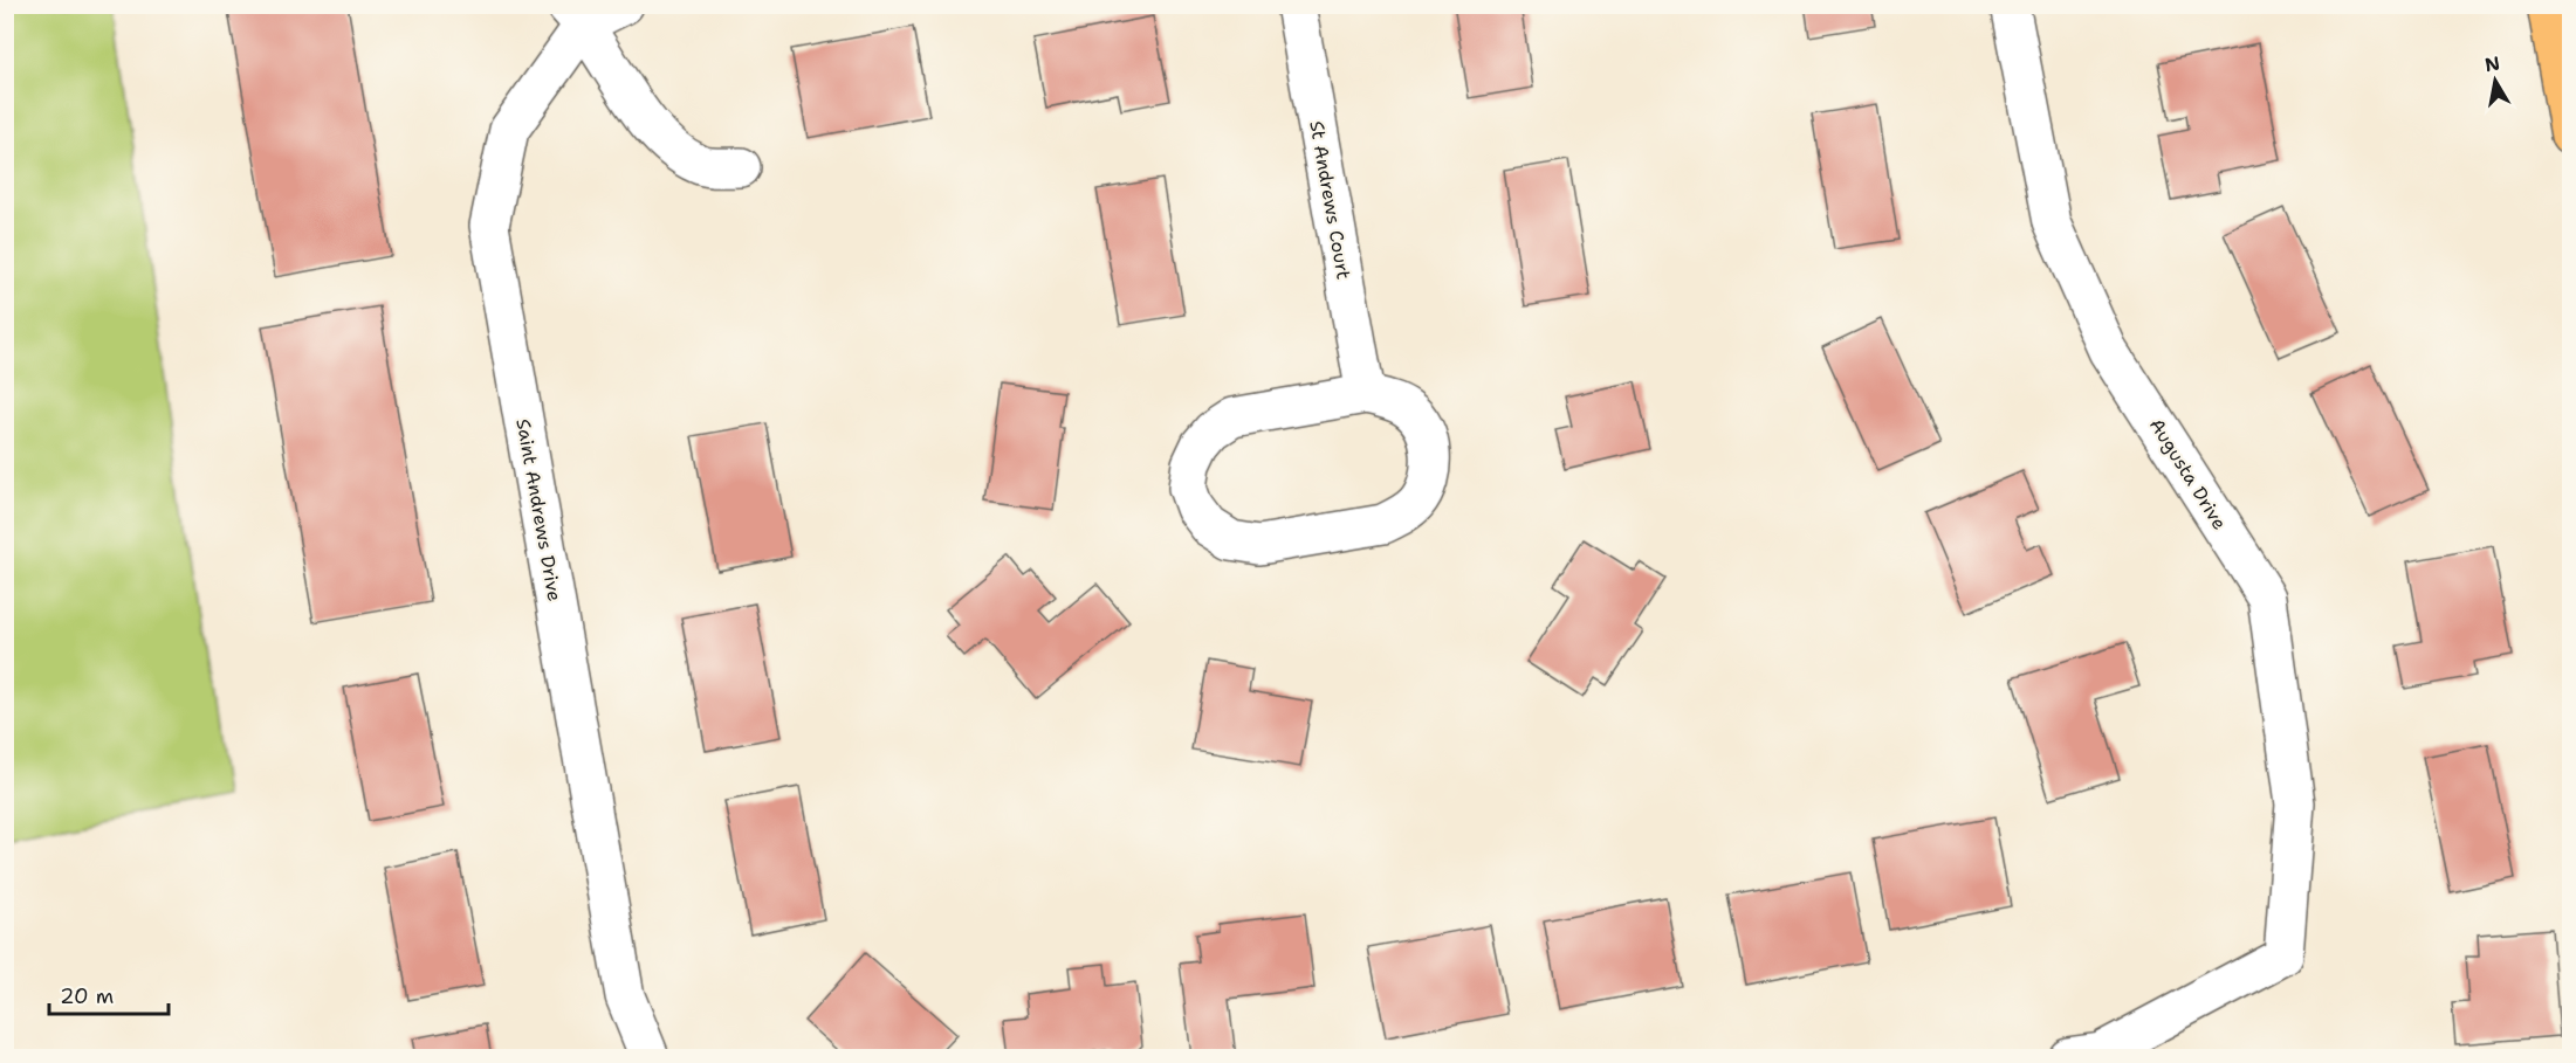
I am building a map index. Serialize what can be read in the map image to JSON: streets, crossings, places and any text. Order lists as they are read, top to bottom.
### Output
{
  "streets": {
    "street": ["St Andrews Court", "Augusta Drive", "Saint Andrews Drive"]
  },
  "scale_bar": "20 m",
  "north": "top"
}
